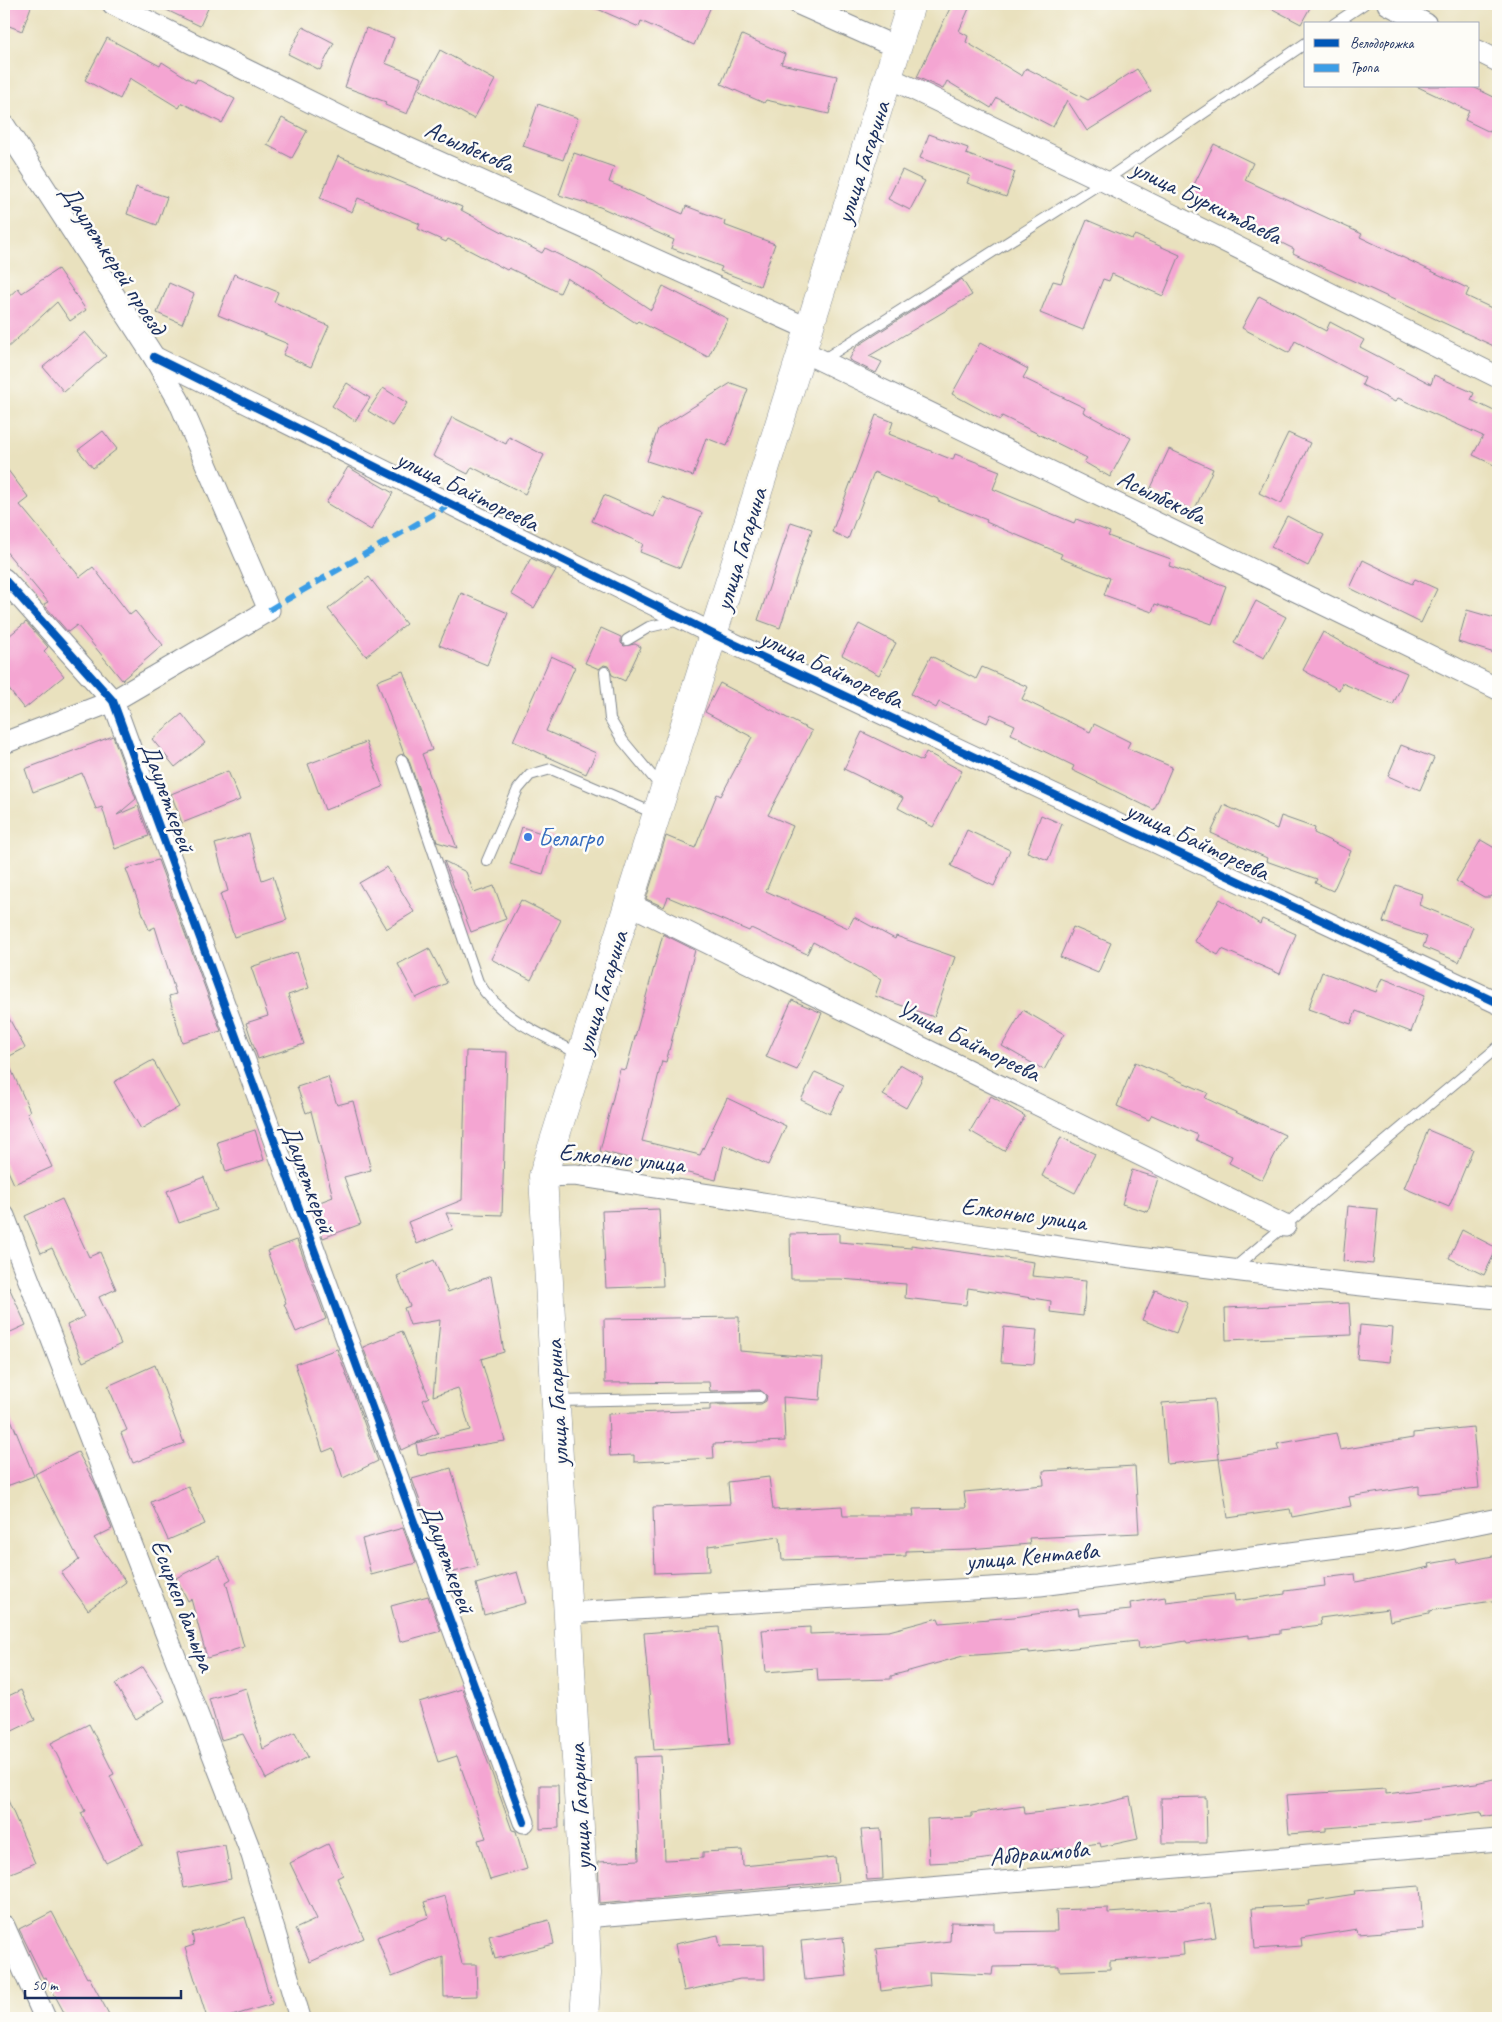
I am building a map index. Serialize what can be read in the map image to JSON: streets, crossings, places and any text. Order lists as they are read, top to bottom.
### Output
{
  "streets": {
    "main road": ["улица Гагарина"],
    "street": [
      "Асылбекова",
      "улица Буркитбаева",
      "Даулеткерей проезд",
      "улица Байтореева",
      "Даулеткерей",
      "Улица Байтореева",
      "Елконыс улица",
      "улица Кентаева",
      "Есиркеп батыра",
      "Абдраимова"
    ]
  },
  "crossings": [
    ["Асылбекова", "улица Гагарина"],
    ["улица Гагарина", "улица Буркитбаева"],
    ["улица Гагарина", "улица Байтореева"],
    ["улица Гагарина", "Улица Байтореева"],
    ["улица Гагарина", "Елконыс улица"],
    ["улица Гагарина", "улица Кентаева"],
    ["улица Гагарина", "Абдраимова"],
    ["Даулеткерей проезд", "улица Байтореева"],
    ["Даулеткерей проезд", "Даулеткерей"]
  ],
  "places": ["Белагро"],
  "legend": ["Велодорожка", "Тропа"],
  "scale_bar": "50 m"
}
